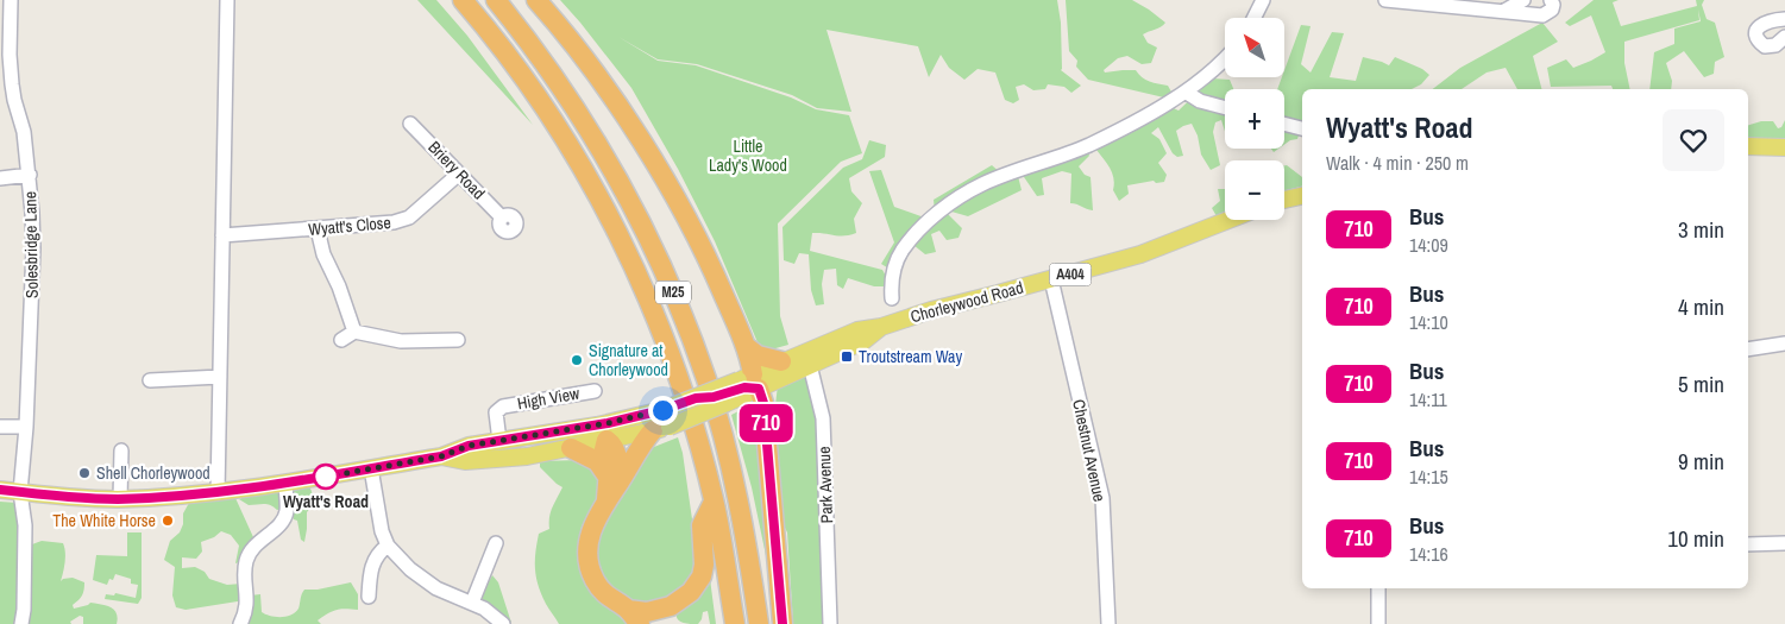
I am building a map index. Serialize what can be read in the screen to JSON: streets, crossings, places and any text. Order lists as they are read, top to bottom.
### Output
{
  "streets": {
    "highway": ["M25"],
    "main road": ["A404", "Chorleywood Road"],
    "street": [
      "Briery Road",
      "Wyatt's Close",
      "Solesbridge Lane",
      "High View",
      "Chestnut Avenue",
      "Park Avenue"
    ]
  },
  "crossings": [
    ["Briery Road", "Wyatt's Close"],
    ["Solesbridge Lane", "A404"],
    ["A404", "Chorleywood Road"],
    ["A404", "High View"],
    ["A404", "Park Avenue"],
    ["Chorleywood Road", "Chestnut Avenue"]
  ],
  "parks": ["Little Lady's Wood"],
  "places": {
    "transit": ["Troutstream Way"],
    "other": [
      "Signature at Chorleywood",
      "Shell Chorleywood",
      "Wyatt's Road",
      "The White Horse"
    ]
  },
  "lines": ["bus line 710"],
  "north": "top left",
  "page": {
    "on_map": "710",
    "map_buttons": ["+", "−"],
    "heading": ["Wyatt's Road", "Walk · 4 min · 250 m"],
    "list": [
      {
        "mark": "710",
        "name": "Bus",
        "note": "14:09",
        "value": "3 min"
      },
      {
        "mark": "710",
        "name": "Bus",
        "note": "14:10",
        "value": "4 min"
      },
      {
        "mark": "710",
        "name": "Bus",
        "note": "14:11",
        "value": "5 min"
      },
      {
        "mark": "710",
        "name": "Bus",
        "note": "14:15",
        "value": "9 min"
      },
      {
        "mark": "710",
        "name": "Bus",
        "note": "14:16",
        "value": "10 min"
      }
    ]
  }
}
